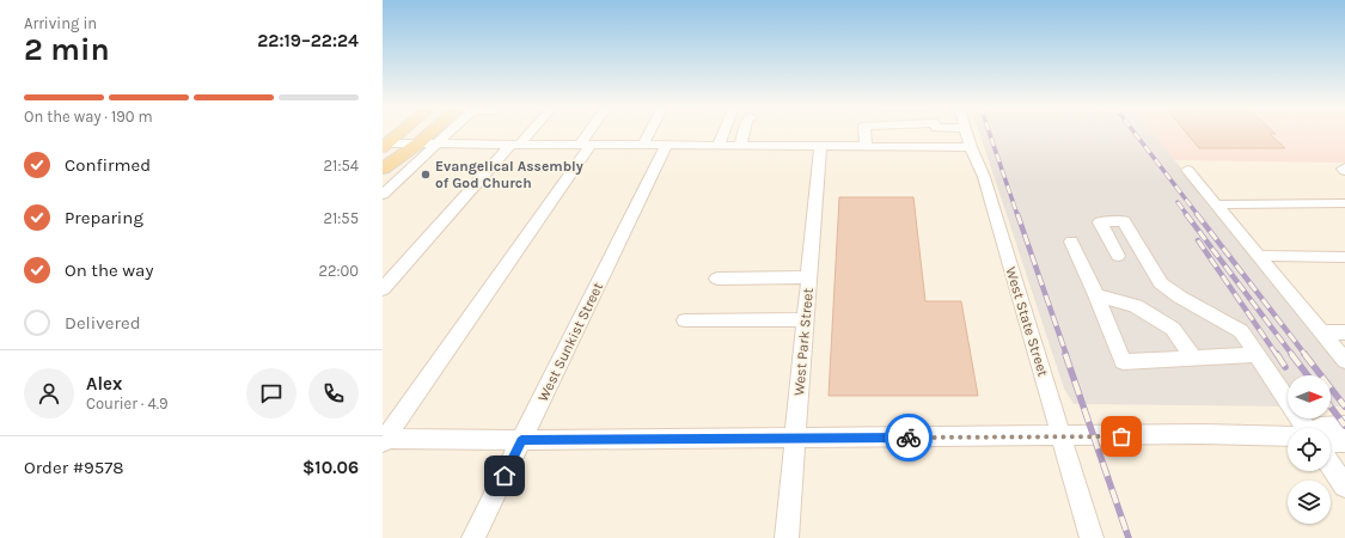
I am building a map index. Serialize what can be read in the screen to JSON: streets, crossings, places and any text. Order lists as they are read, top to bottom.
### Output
{
  "streets": {
    "street": ["West State Street", "West Sunkist Street", "West Park Street"]
  },
  "places": ["Evangelical Assembly of God Church"],
  "north": "right",
  "page": {
    "heading": ["2 min", "Arriving in", "22:19–22:24"],
    "panel": [
      "Alex",
      "Courier · 4.9",
      "Order #9578",
      "$10.06"
    ],
    "bar": "On the way · 190 m",
    "list": [
      ["Confirmed", "21:54"],
      ["Preparing", "21:55"],
      ["On the way", "22:00"],
      "Delivered"
    ]
  }
}
